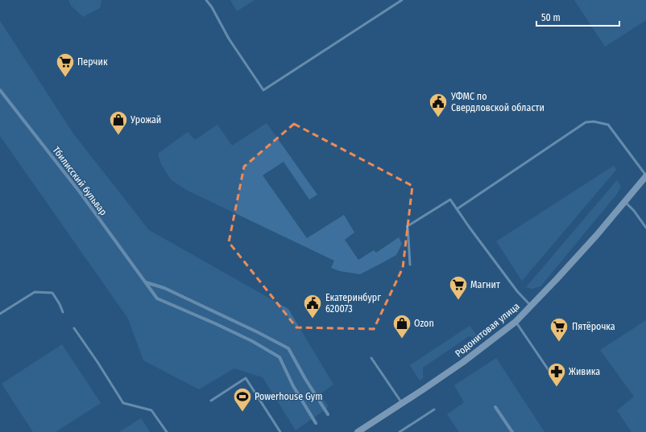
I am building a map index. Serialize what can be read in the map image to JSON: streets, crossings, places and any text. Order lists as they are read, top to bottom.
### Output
{
  "streets": {
    "street": ["Тбилисский бульвар", "Родонитовая улица"]
  },
  "places": {
    "supermarket": ["Перчик", "Магнит", "Пятёрочка"],
    "public building": ["УФМС по Свердловской области", "Екатеринбург 620073"],
    "shop": ["Урожай", "Ozon"],
    "pharmacy": ["Живика"],
    "sports": ["Powerhouse Gym"]
  },
  "scale_bar": "50 m"
}
